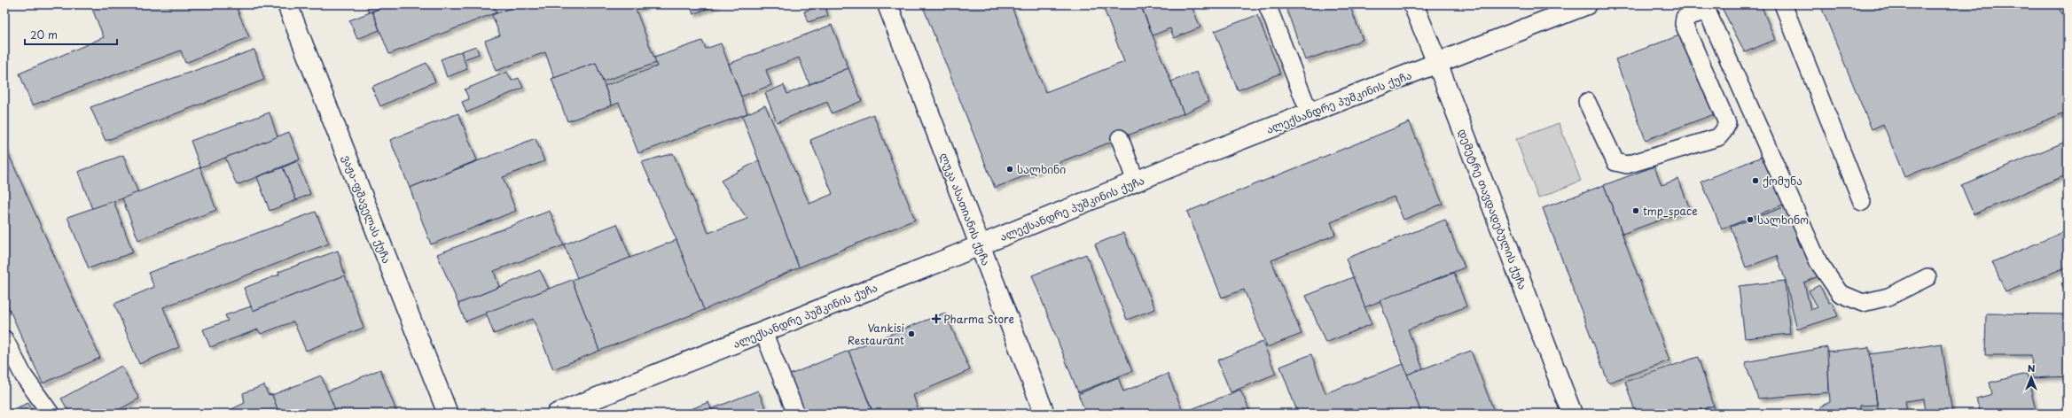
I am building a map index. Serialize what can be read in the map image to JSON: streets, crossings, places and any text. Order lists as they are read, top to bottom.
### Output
{
  "streets": {
    "street": [
      "ალექსანდრე პუშკინის ქუჩა",
      "ვაჟა-ფშაველას ქუჩა",
      "ლუკა ასათიანის ქუჩა",
      "დემეტრე თავდადებულის ქუჩა"
    ]
  },
  "crossings": [
    ["ალექსანდრე პუშკინის ქუჩა", "ლუკა ასათიანის ქუჩა"],
    ["ალექსანდრე პუშკინის ქუჩა", "დემეტრე თავდადებულის ქუჩა"]
  ],
  "places": {
    "other": [
      "სალხინი",
      "ქომუნა",
      "tmp_space",
      "სალხინო",
      "Vankisi Restaurant"
    ],
    "health": ["Pharma Store"]
  },
  "scale_bar": "20 m",
  "north": "top"
}
